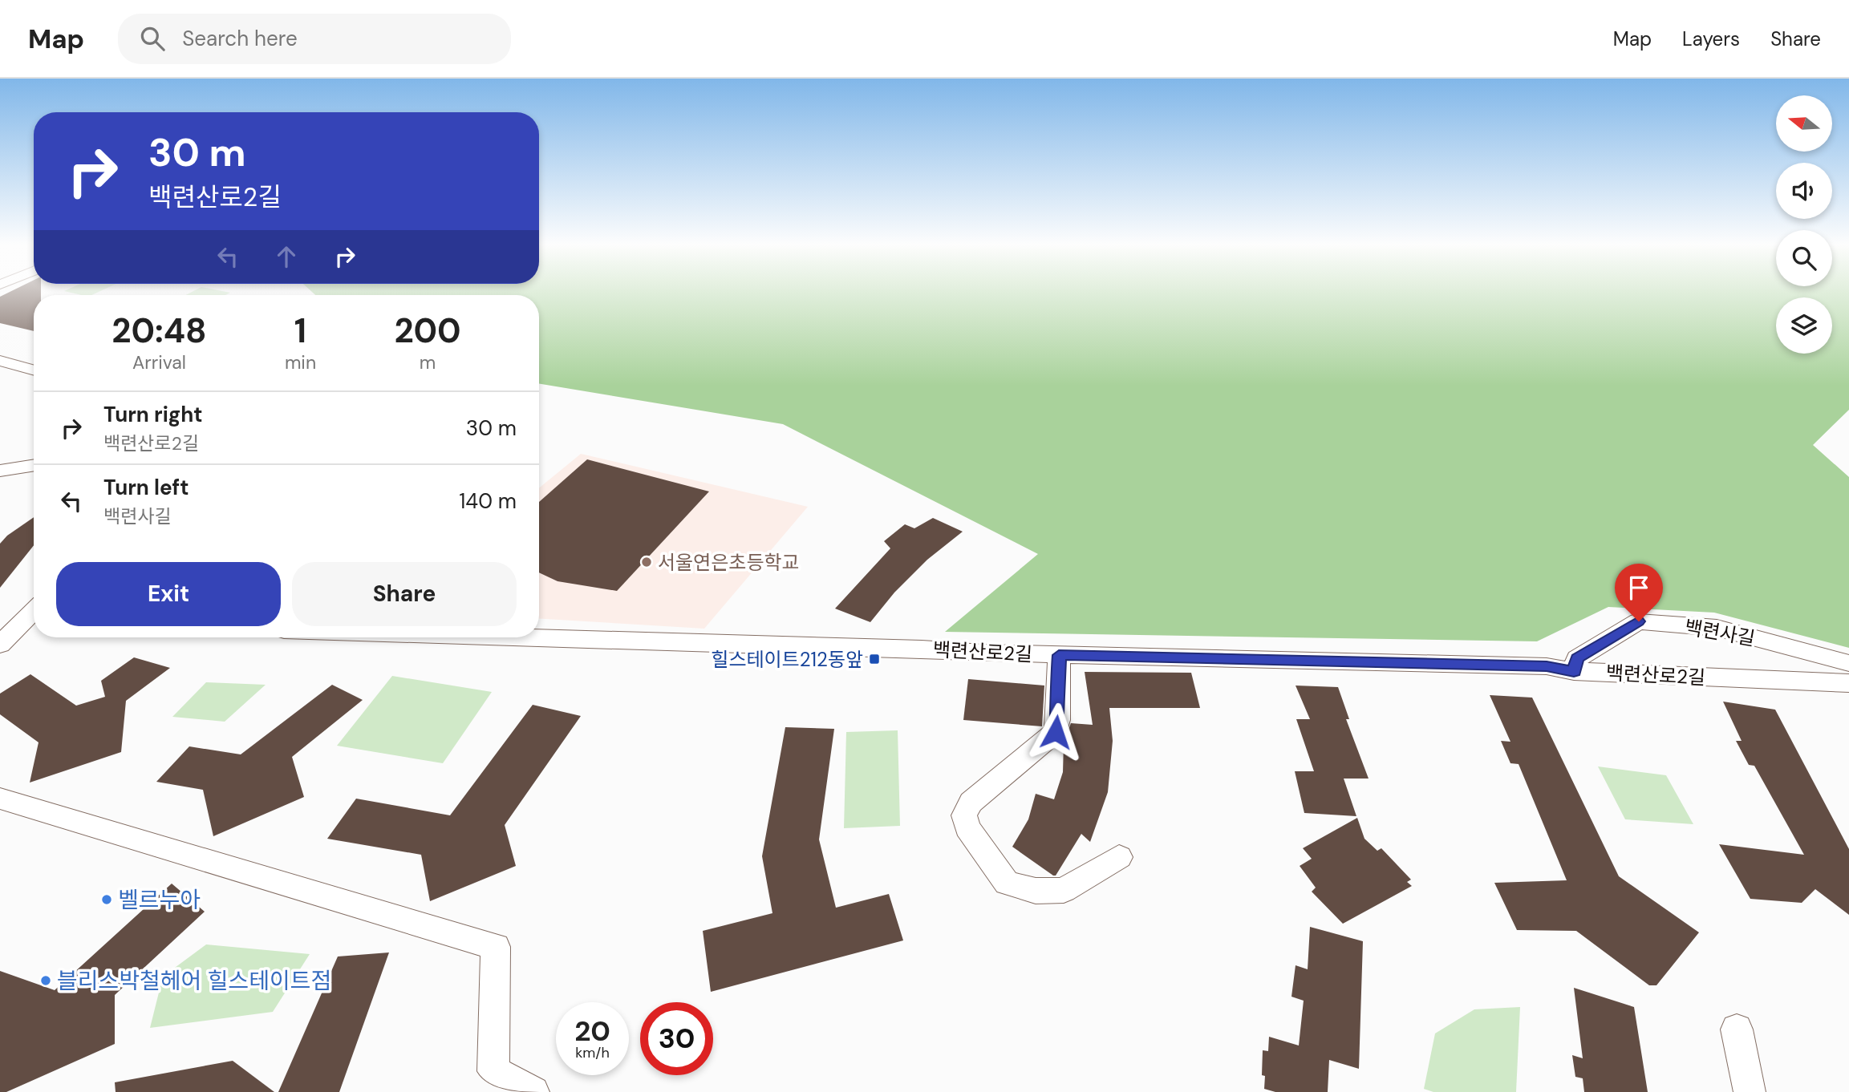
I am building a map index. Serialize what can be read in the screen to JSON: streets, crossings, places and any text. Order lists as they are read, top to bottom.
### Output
{
  "streets": {
    "street": ["백련사길", "백련산로2길"]
  },
  "crossings": [
    ["백련사길", "백련산로2길"]
  ],
  "places": {
    "other": ["서울연은초등학교", "벨르누아", "블리스박철헤어 힐스테이트점"],
    "transit": ["힐스테이트212동앞"]
  },
  "north": "left",
  "page": {
    "header": "Map",
    "search": "Search here",
    "nav": ["Map", "Layers", "Share"],
    "turn": ["30 m", "백련산로2길"],
    "eta": [
      "20:48",
      "Arrival",
      "1",
      "min",
      "200",
      "m"
    ],
    "list": [
      {
        "name": "Turn right",
        "note": "백련산로2길",
        "value": "30 m"
      },
      {
        "name": "Turn left",
        "note": "백련사길",
        "value": "140 m"
      }
    ],
    "buttons": ["Exit", "Share"],
    "speed": "20 km/h",
    "limit": "30"
  }
}
